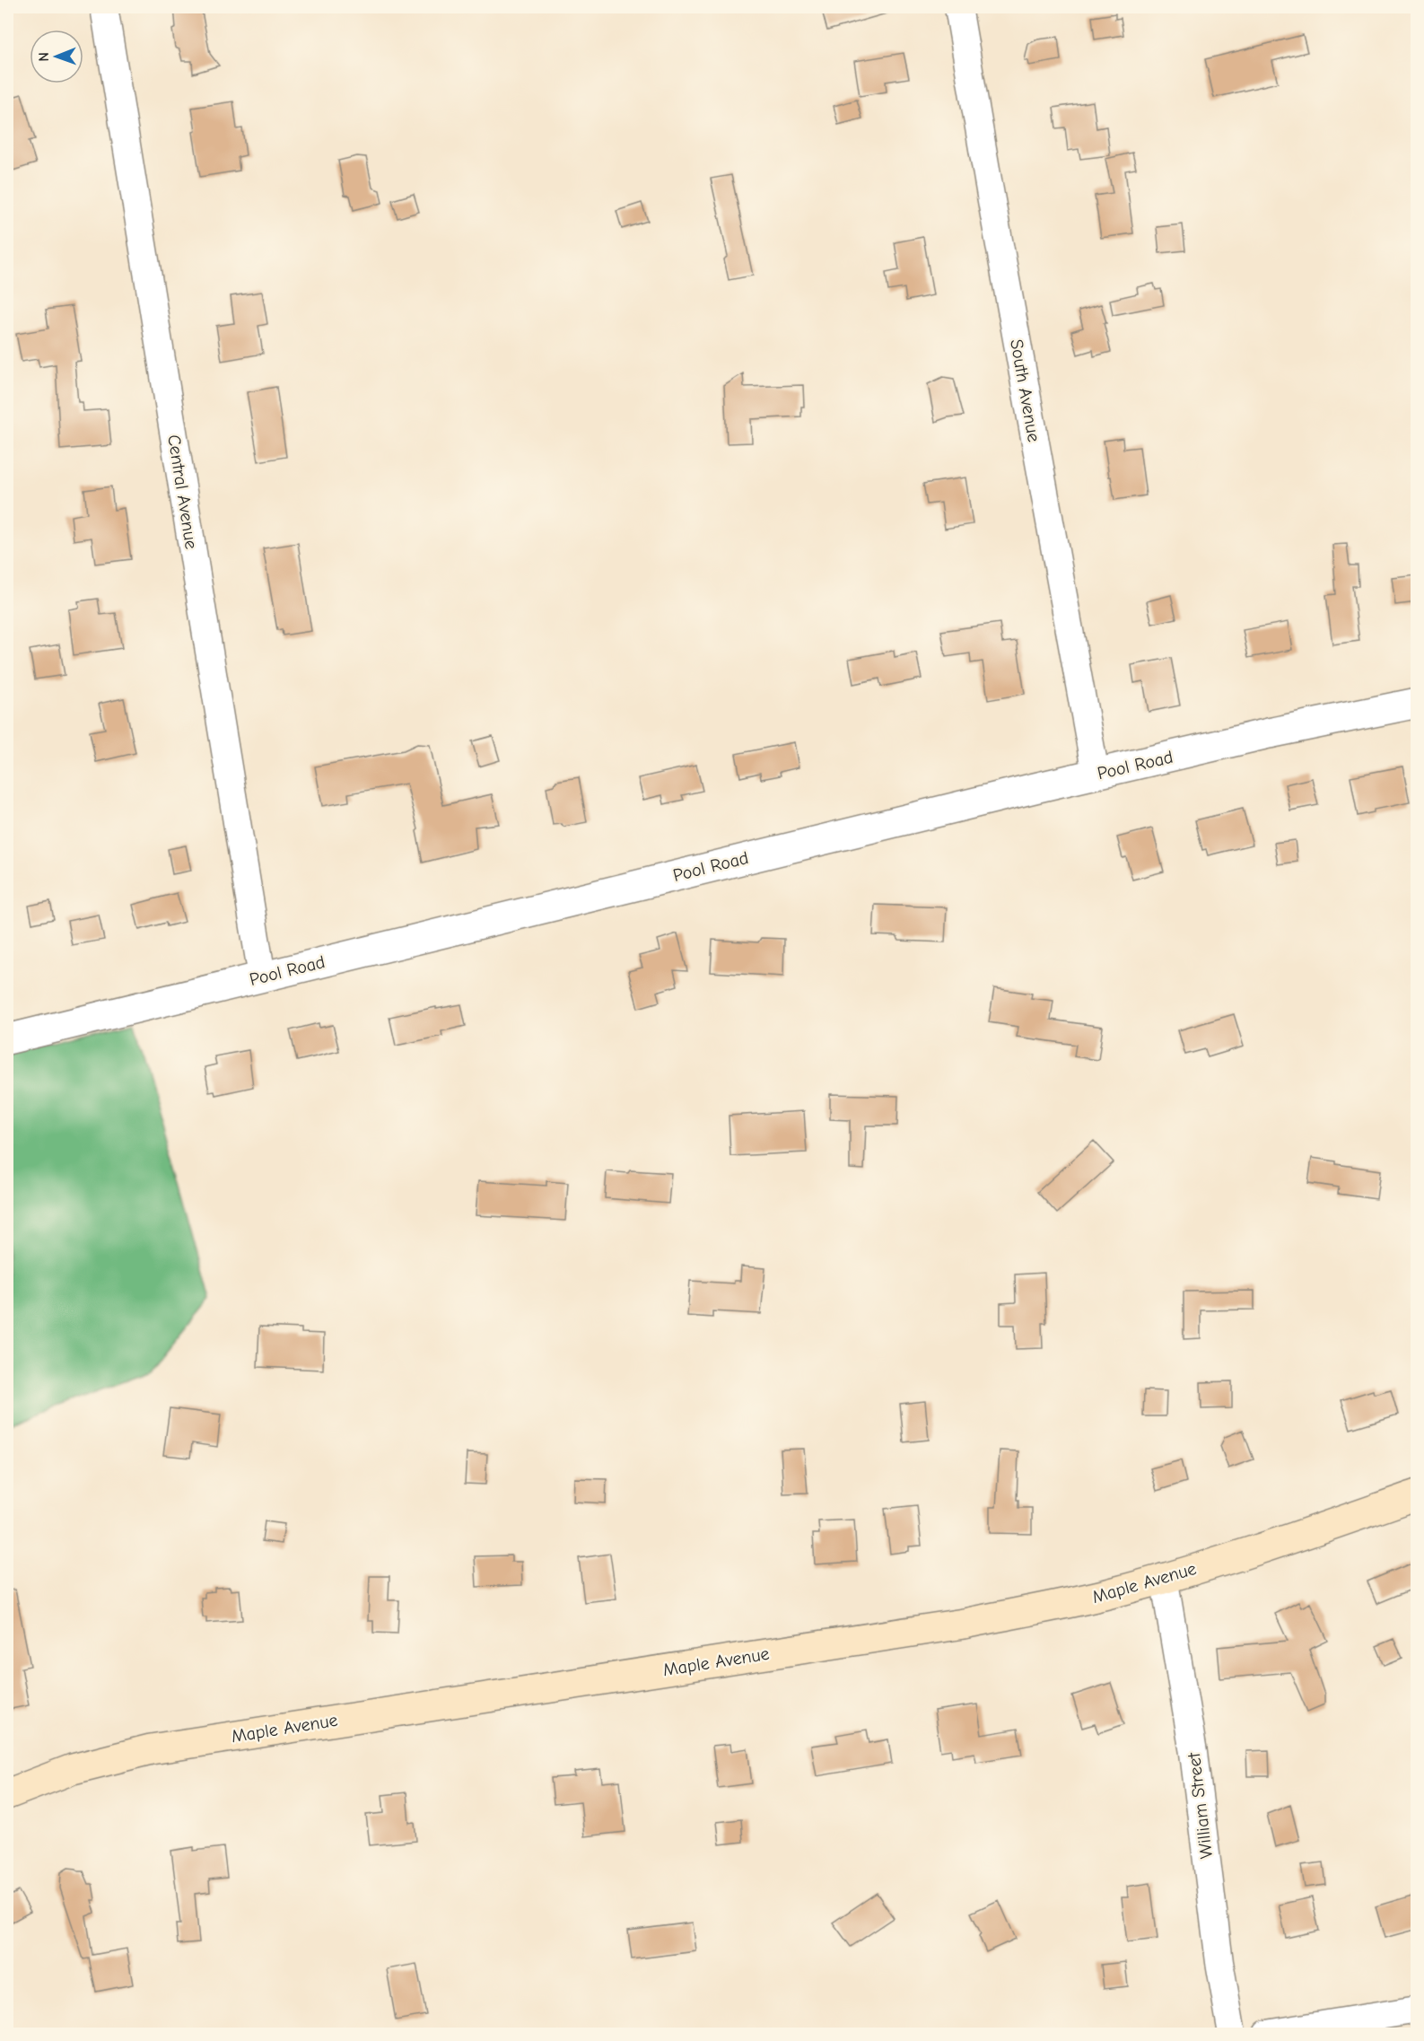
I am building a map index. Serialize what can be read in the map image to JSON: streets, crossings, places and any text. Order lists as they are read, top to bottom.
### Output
{
  "streets": {
    "main road": ["Maple Avenue"],
    "street": [
      "South Avenue",
      "Central Avenue",
      "Pool Road",
      "William Street"
    ]
  },
  "crossings": [
    ["South Avenue", "Pool Road"],
    ["Central Avenue", "Pool Road"],
    ["Maple Avenue", "William Street"]
  ],
  "north": "left"
}
